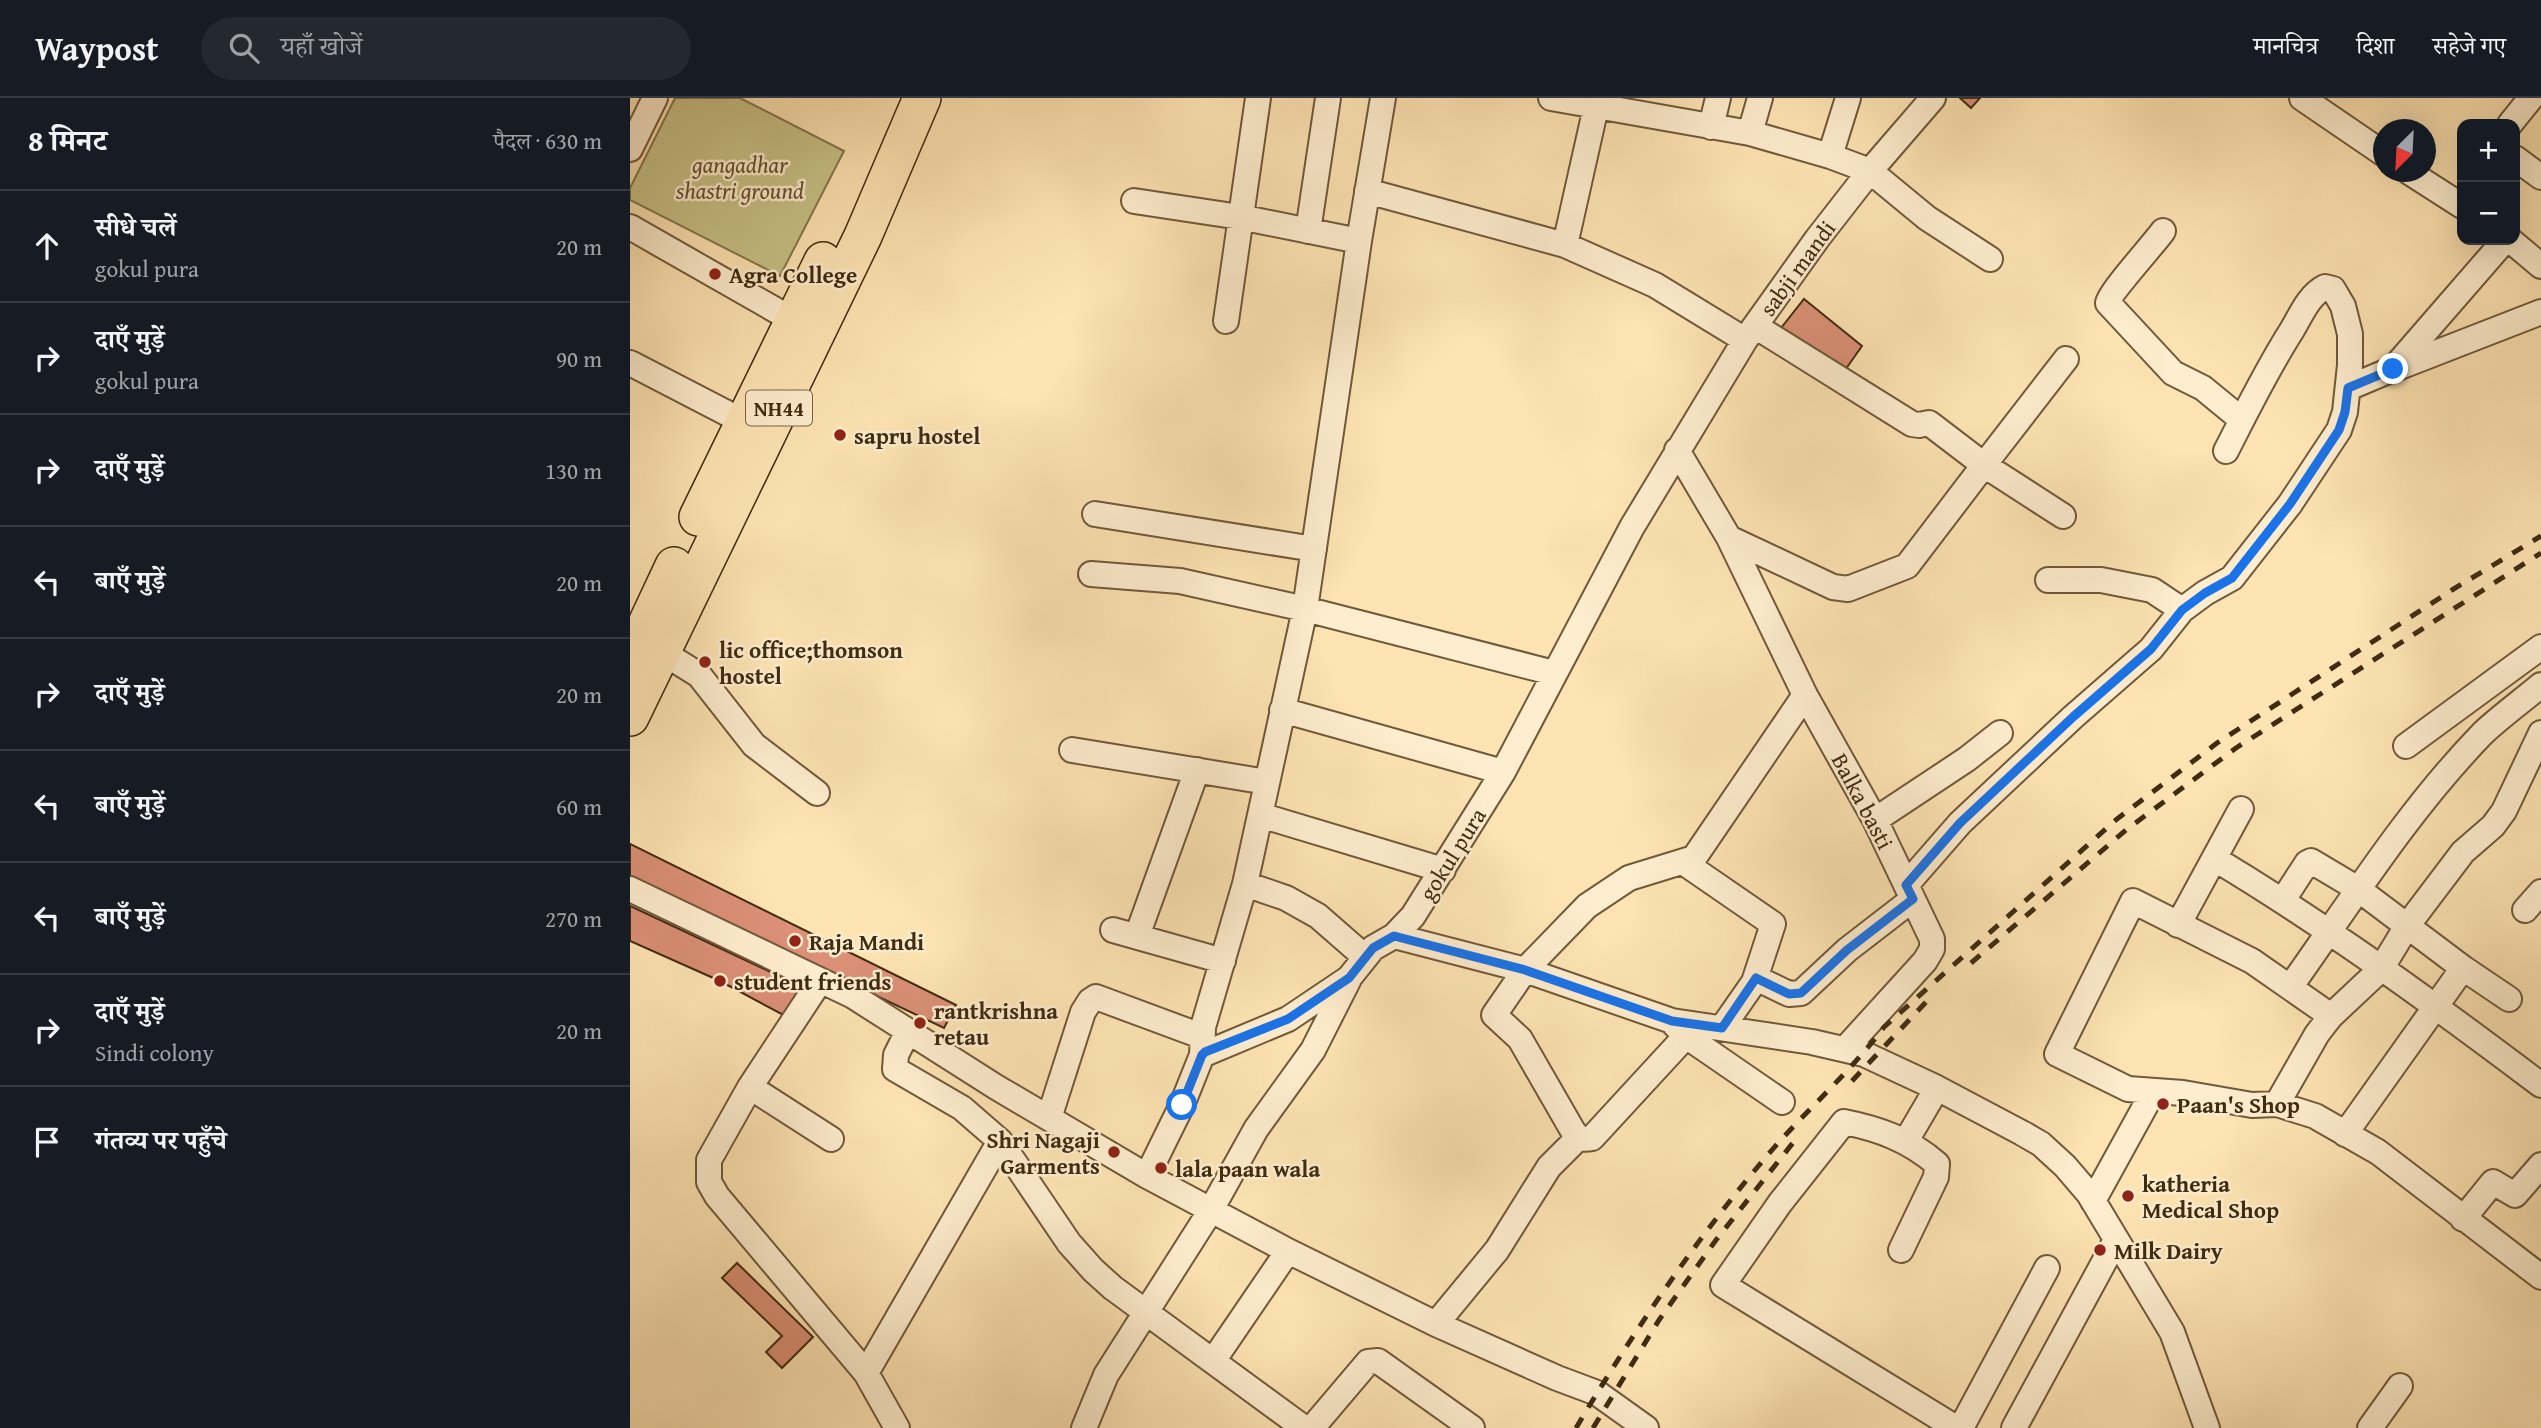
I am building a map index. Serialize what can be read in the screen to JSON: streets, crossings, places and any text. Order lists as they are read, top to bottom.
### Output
{
  "streets": {
    "highway": ["NH44"],
    "street": ["sabji mandi", "Balka basti", "gokul pura"]
  },
  "crossings": [
    ["sabji mandi", "Balka basti"],
    ["sabji mandi", "gokul pura"],
    ["Balka basti", "gokul pura"]
  ],
  "parks": ["gangadhar shastri ground"],
  "places": [
    "Agra College",
    "sapru hostel",
    "lic office;thomson hostel",
    "Raja Mandi",
    "student friends",
    "rantkrishna retau",
    "Paan's Shop",
    "Shri Nagaji Garments",
    "lala paan wala",
    "katheria Medical Shop",
    "Milk Dairy"
  ],
  "north": "bottom left",
  "page": {
    "header": "Waypost",
    "search": "यहाँ खोजें",
    "nav": ["मानचित्र", "दिशा", "सहेजे गए"],
    "heading": ["8 मिनट", "पैदल · 630 m"],
    "map_buttons": ["+", "−"],
    "list": [
      ["सीधे चलें", "gokul pura", "20 m"],
      ["दाएँ मुड़ें", "gokul pura", "90 m"],
      ["दाएँ मुड़ें", "130 m"],
      ["बाएँ मुड़ें", "20 m"],
      ["दाएँ मुड़ें", "20 m"],
      ["बाएँ मुड़ें", "60 m"],
      ["बाएँ मुड़ें", "270 m"],
      ["दाएँ मुड़ें", "Sindi colony", "20 m"],
      "गंतव्य पर पहुँचे"
    ]
  }
}
